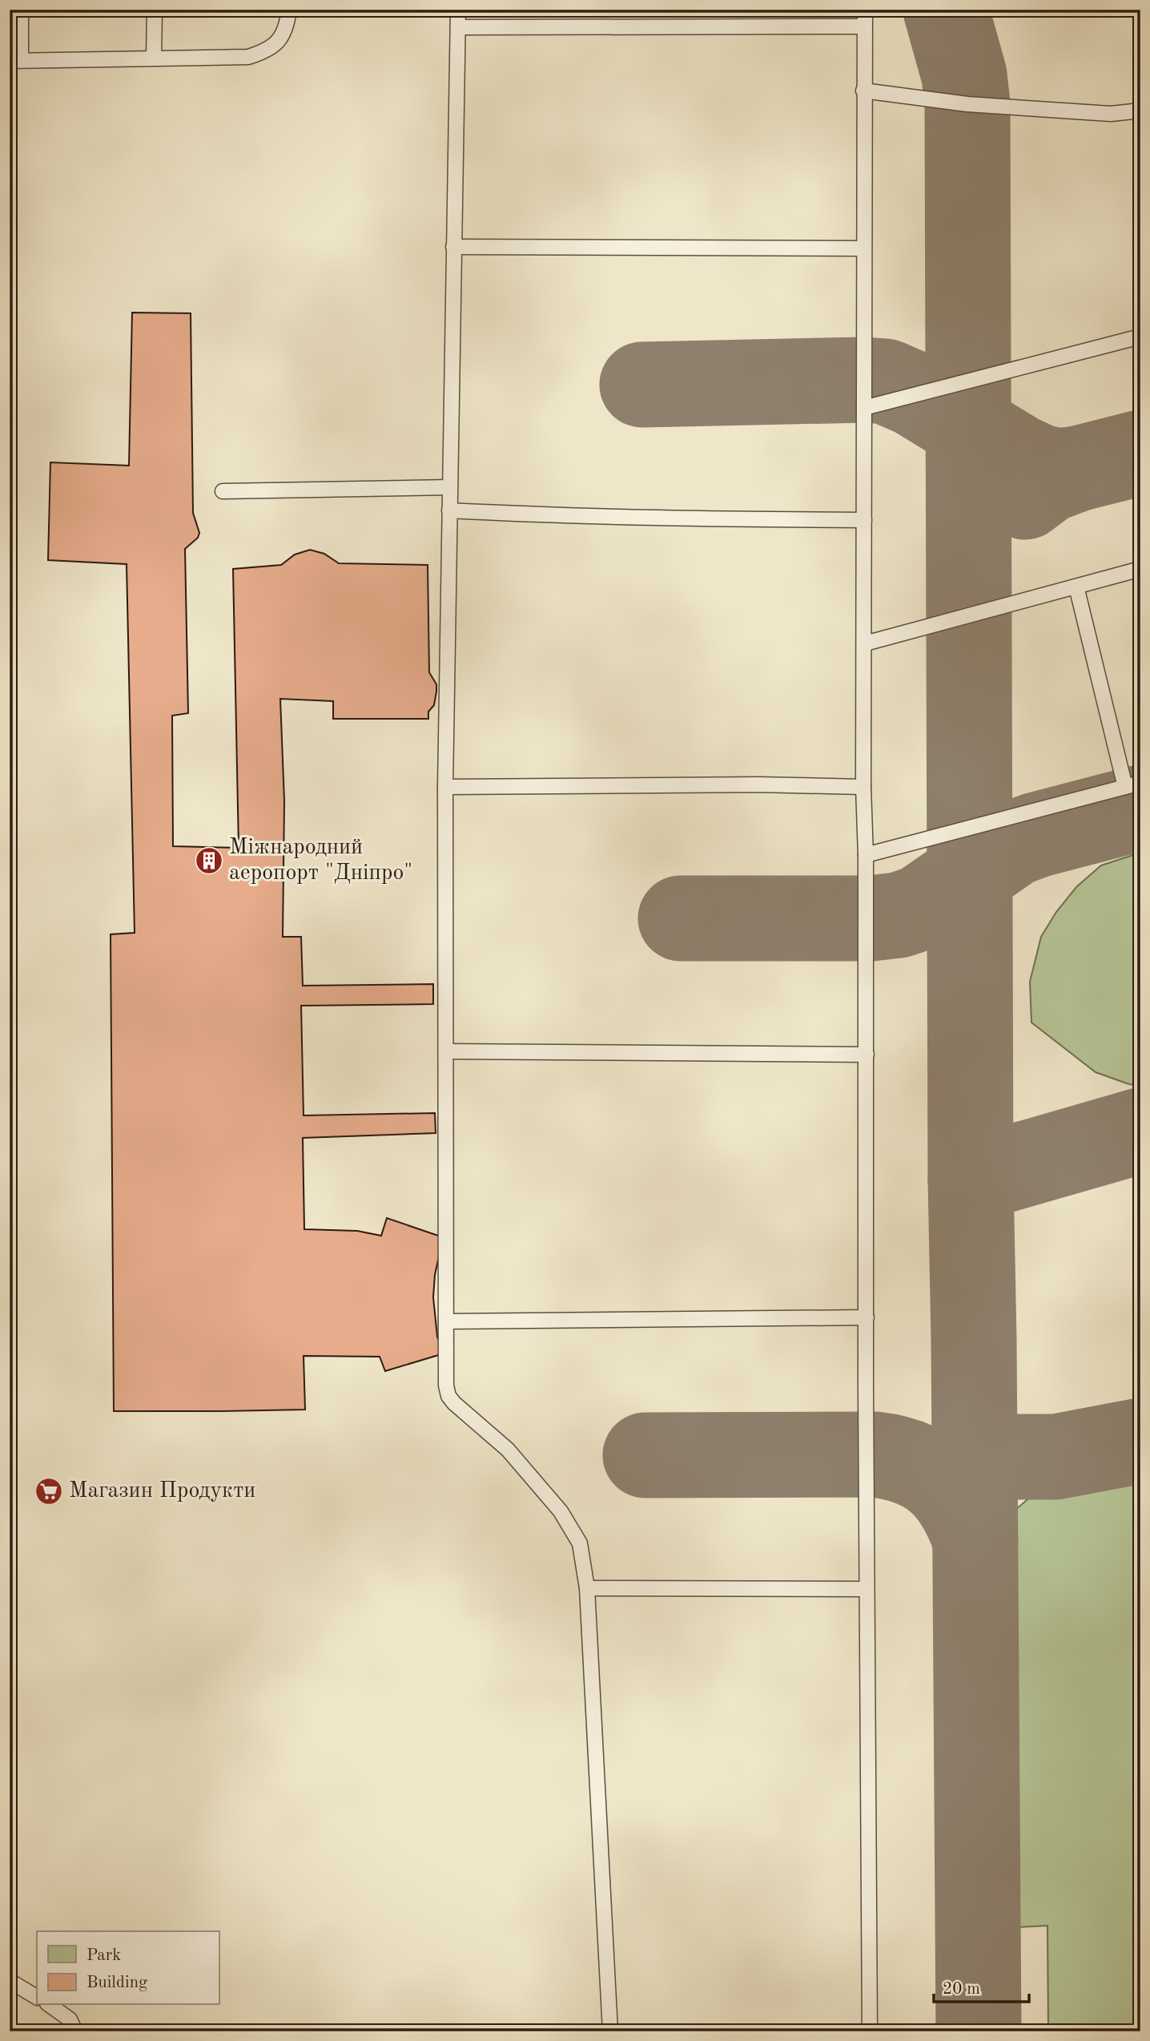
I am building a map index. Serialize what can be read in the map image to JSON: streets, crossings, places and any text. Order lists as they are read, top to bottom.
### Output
{
  "places": {
    "building": ["Міжнародний аеропорт \"Дніпро\""],
    "supermarket": ["Магазин Продукти"]
  },
  "legend": ["Park", "Building"],
  "scale_bar": "20 m"
}
